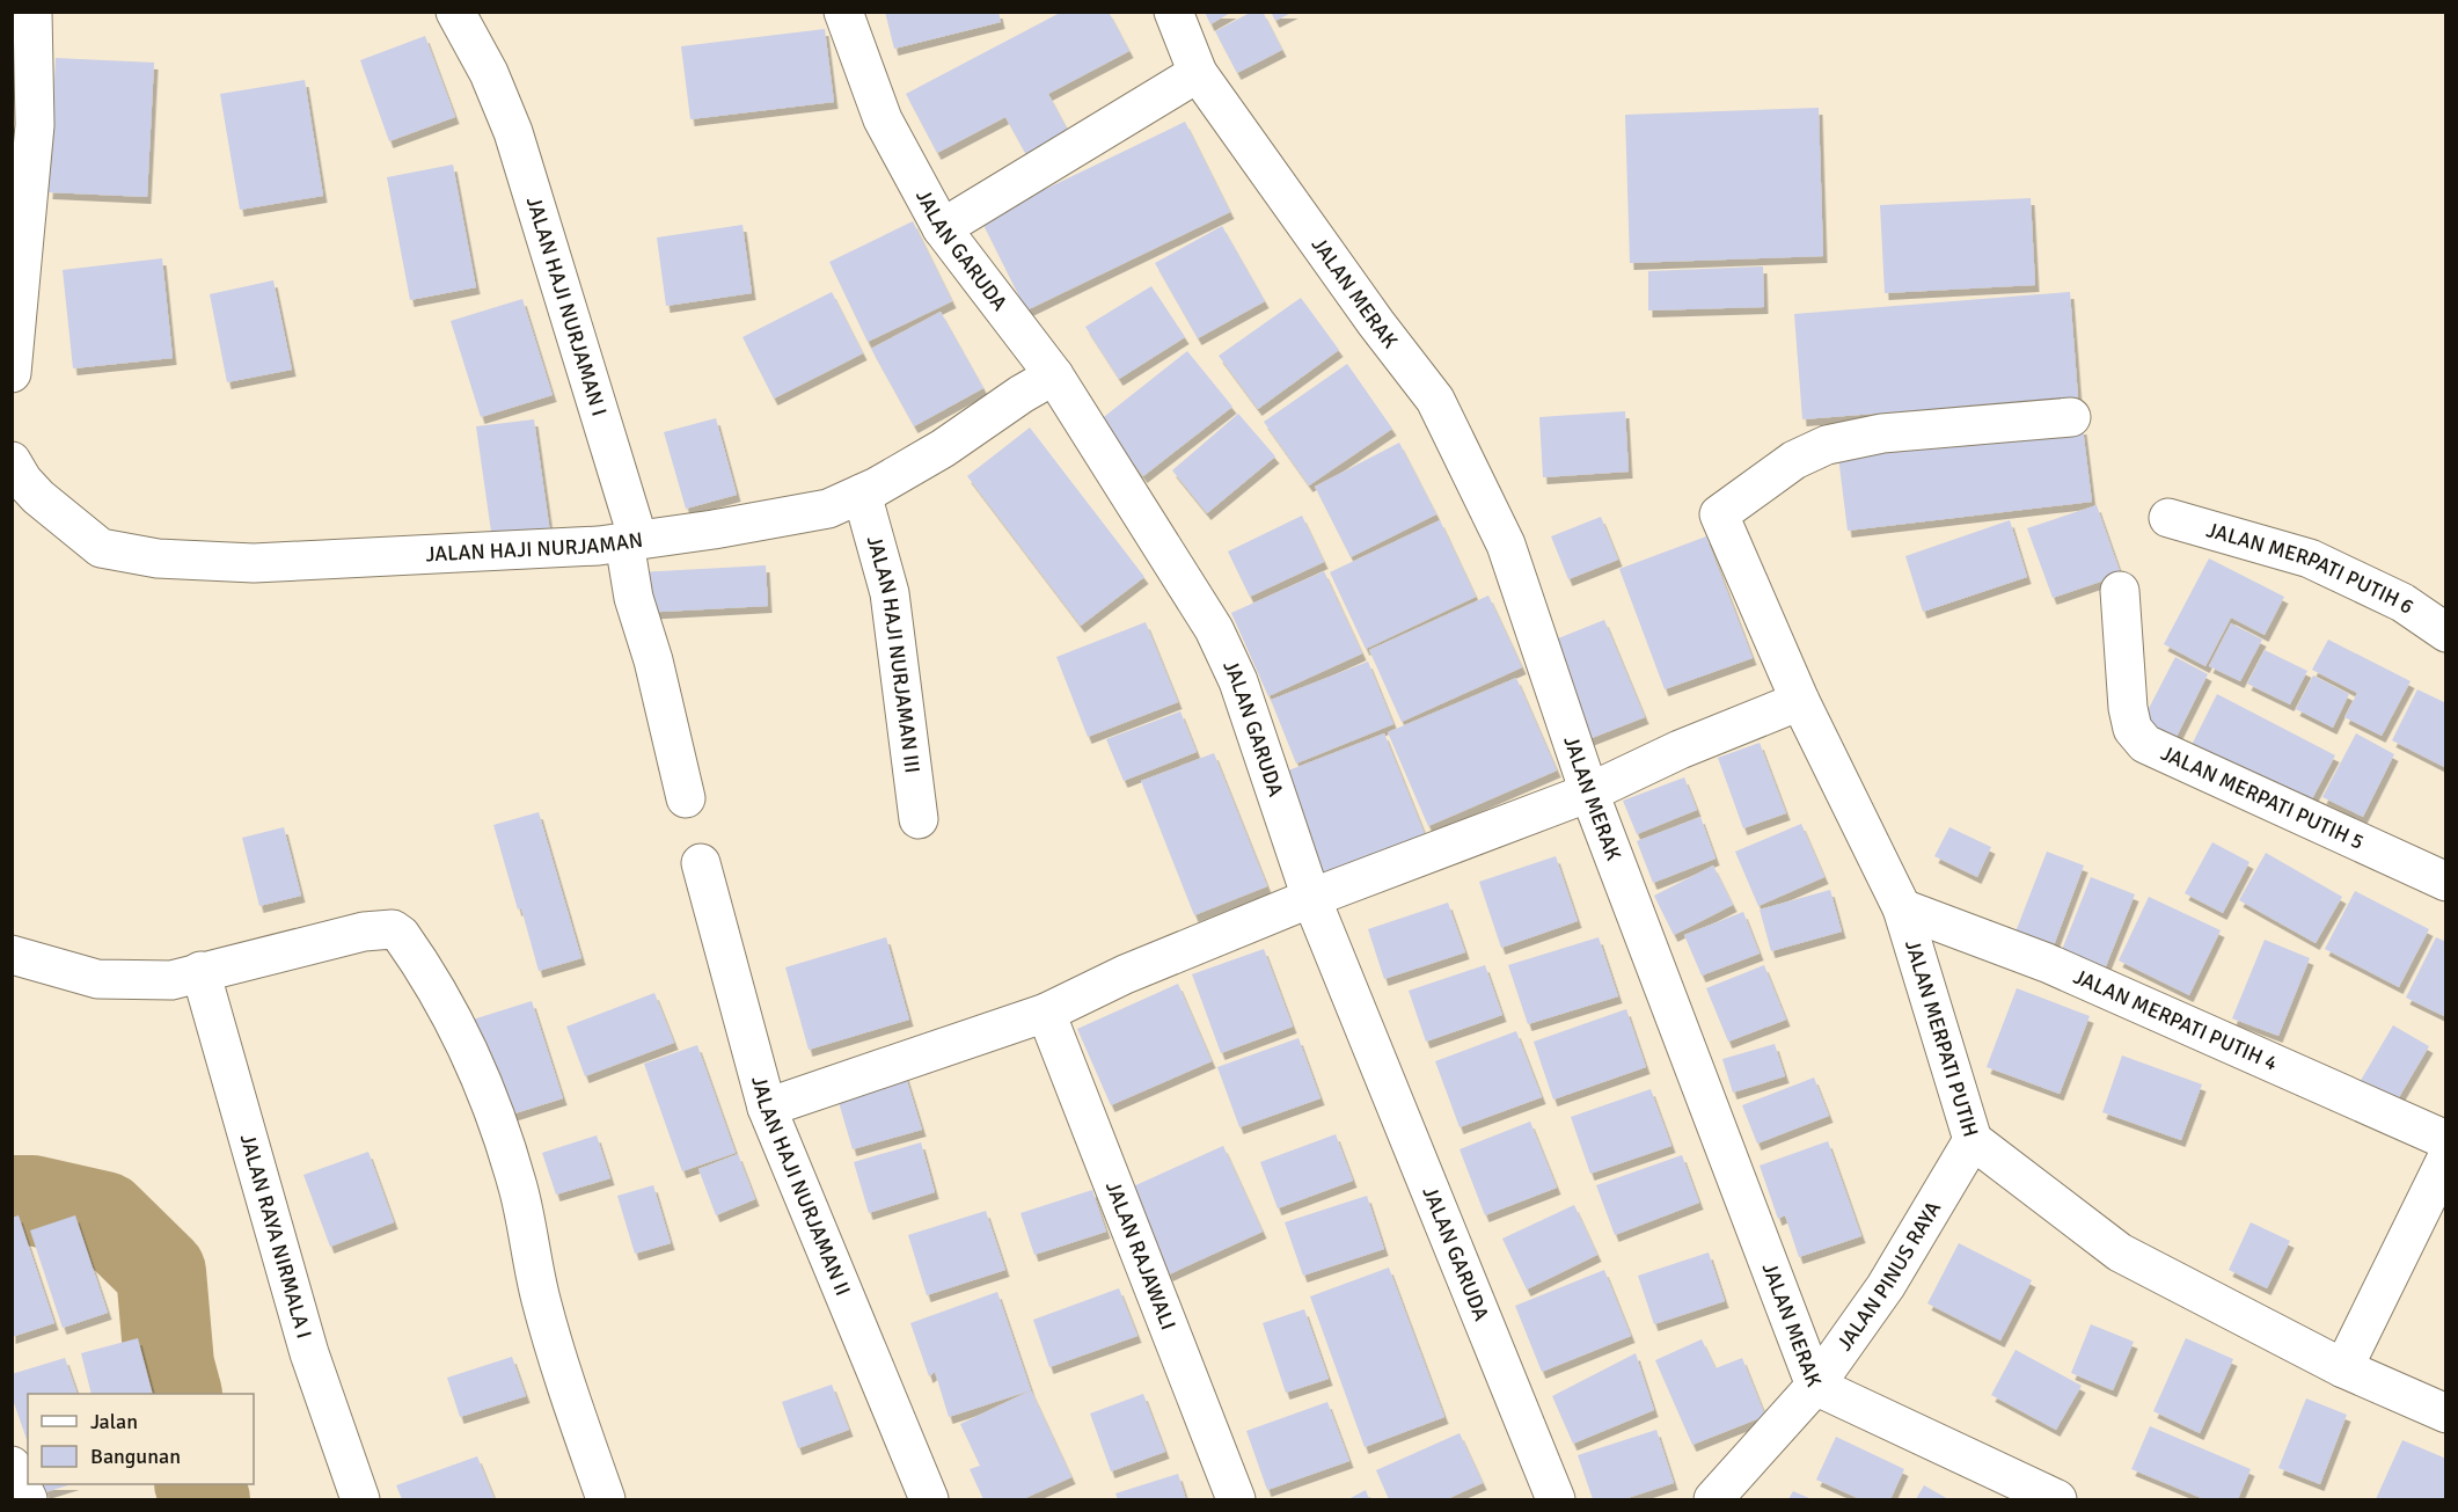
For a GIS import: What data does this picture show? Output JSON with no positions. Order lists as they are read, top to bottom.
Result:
{
  "streets": {
    "street": [
      "JALAN GARUDA",
      "JALAN MERAK",
      "JALAN HAJI NURJAMAN I",
      "JALAN HAJI NURJAMAN",
      "JALAN MERPATI PUTIH 6",
      "JALAN HAJI NURJAMAN III",
      "JALAN MERPATI PUTIH 5",
      "JALAN MERPATI PUTIH 4",
      "JALAN MERPATI PUTIH",
      "JALAN HAJI NURJAMAN II",
      "JALAN RAYA NIRMALA I",
      "JALAN RAJAWALI",
      "JALAN PINUS RAYA"
    ]
  },
  "crossings": [
    ["JALAN GARUDA", "JALAN HAJI NURJAMAN"],
    ["JALAN MERAK", "JALAN PINUS RAYA"],
    ["JALAN HAJI NURJAMAN I", "JALAN HAJI NURJAMAN"],
    ["JALAN HAJI NURJAMAN", "JALAN HAJI NURJAMAN III"],
    ["JALAN MERPATI PUTIH 4", "JALAN MERPATI PUTIH"],
    ["JALAN MERPATI PUTIH", "JALAN PINUS RAYA"]
  ],
  "legend": ["Jalan", "Bangunan"]
}
